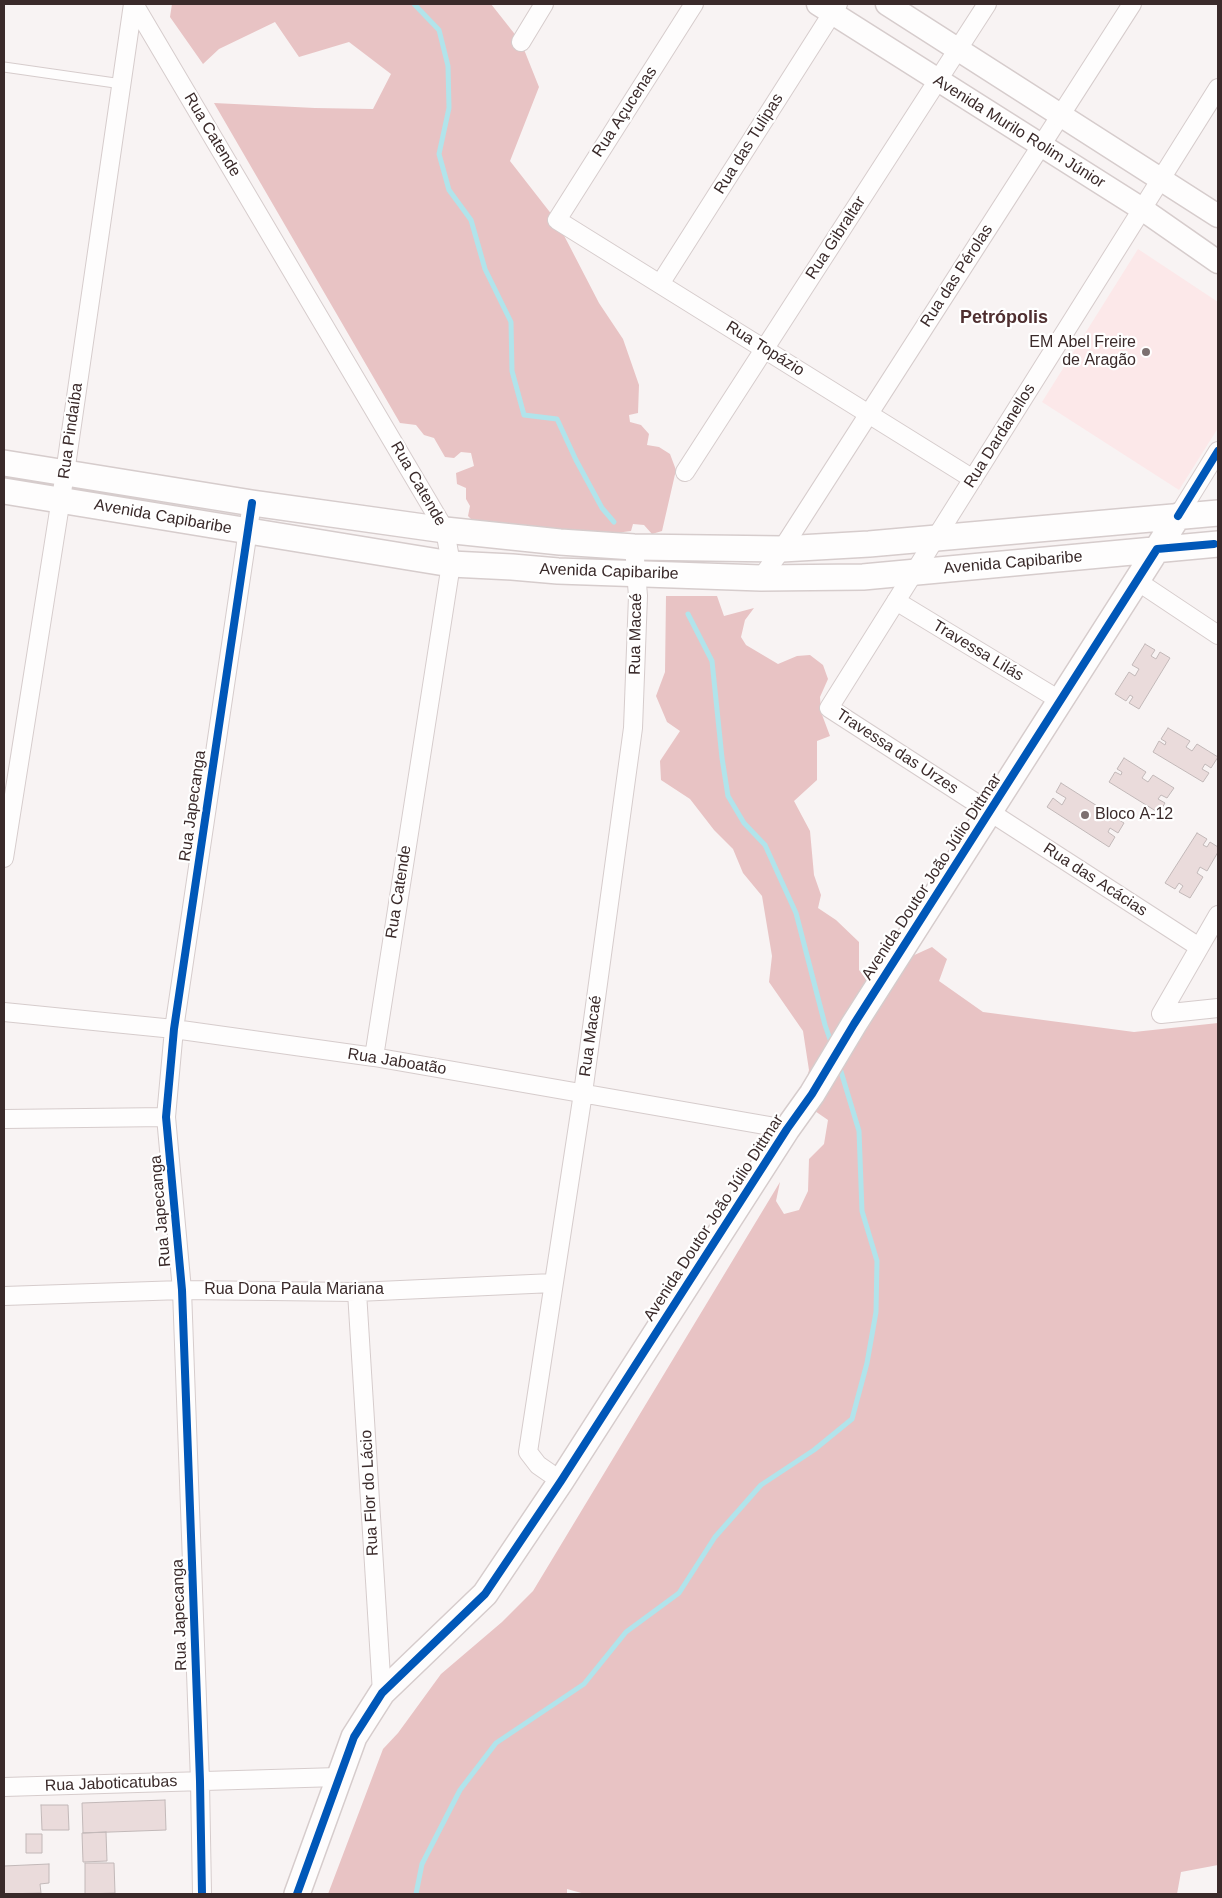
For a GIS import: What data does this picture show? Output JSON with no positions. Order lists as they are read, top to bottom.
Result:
{
  "streets": {
    "main road": ["Avenida Capibaribe", "Avenida Doutor João Júlio Dittmar"],
    "street": [
      "Rua Açucenas",
      "Avenida Murilo Rolim Júnior",
      "Rua Catende",
      "Rua das Tulipas",
      "Rua Gibraltar",
      "Rua das Pérolas",
      "Rua Topázio",
      "Rua Pindaíba",
      "Rua Dardanellos",
      "Rua Macaé",
      "Travessa Lilás",
      "Travessa das Urzes",
      "Rua Japecanga",
      "Rua das Acácias",
      "Rua Jaboatão",
      "Rua Dona Paula Mariana",
      "Rua Flor do Lácio",
      "Rua Jaboticatubas"
    ]
  },
  "crossings": [
    ["Rua Açucenas", "Rua Topázio"],
    ["Avenida Murilo Rolim Júnior", "Rua das Tulipas"],
    ["Avenida Murilo Rolim Júnior", "Rua Gibraltar"],
    ["Avenida Murilo Rolim Júnior", "Rua das Pérolas"],
    ["Avenida Murilo Rolim Júnior", "Rua Dardanellos"],
    ["Rua Catende", "Rua Pindaíba"],
    ["Rua Catende", "Avenida Capibaribe"],
    ["Rua Catende", "Rua Jaboatão"],
    ["Rua das Tulipas", "Rua Topázio"],
    ["Rua Gibraltar", "Rua Topázio"],
    ["Rua das Pérolas", "Rua Topázio"],
    ["Rua das Pérolas", "Avenida Capibaribe"],
    ["Rua Topázio", "Rua Dardanellos"],
    ["Rua Pindaíba", "Avenida Capibaribe"],
    ["Rua Dardanellos", "Avenida Capibaribe"],
    ["Rua Dardanellos", "Travessa Lilás"],
    ["Rua Dardanellos", "Travessa das Urzes"],
    ["Avenida Capibaribe", "Rua Macaé"],
    ["Avenida Capibaribe", "Rua Japecanga"],
    ["Avenida Capibaribe", "Avenida Doutor João Júlio Dittmar"],
    ["Rua Macaé", "Avenida Doutor João Júlio Dittmar"],
    ["Rua Macaé", "Rua Jaboatão"],
    ["Rua Macaé", "Rua Dona Paula Mariana"],
    ["Travessa Lilás", "Avenida Doutor João Júlio Dittmar"],
    ["Travessa das Urzes", "Avenida Doutor João Júlio Dittmar"],
    ["Travessa das Urzes", "Rua das Acácias"],
    ["Rua Japecanga", "Rua Jaboatão"],
    ["Rua Japecanga", "Rua Dona Paula Mariana"],
    ["Rua Japecanga", "Rua Jaboticatubas"],
    ["Avenida Doutor João Júlio Dittmar", "Rua das Acácias"],
    ["Avenida Doutor João Júlio Dittmar", "Rua Jaboatão"],
    ["Avenida Doutor João Júlio Dittmar", "Rua Flor do Lácio"],
    ["Avenida Doutor João Júlio Dittmar", "Rua Jaboticatubas"],
    ["Rua Dona Paula Mariana", "Rua Flor do Lácio"]
  ],
  "districts": ["Petrópolis"],
  "places": ["EM Abel Freire de Aragão", "Bloco A-12"]
}
